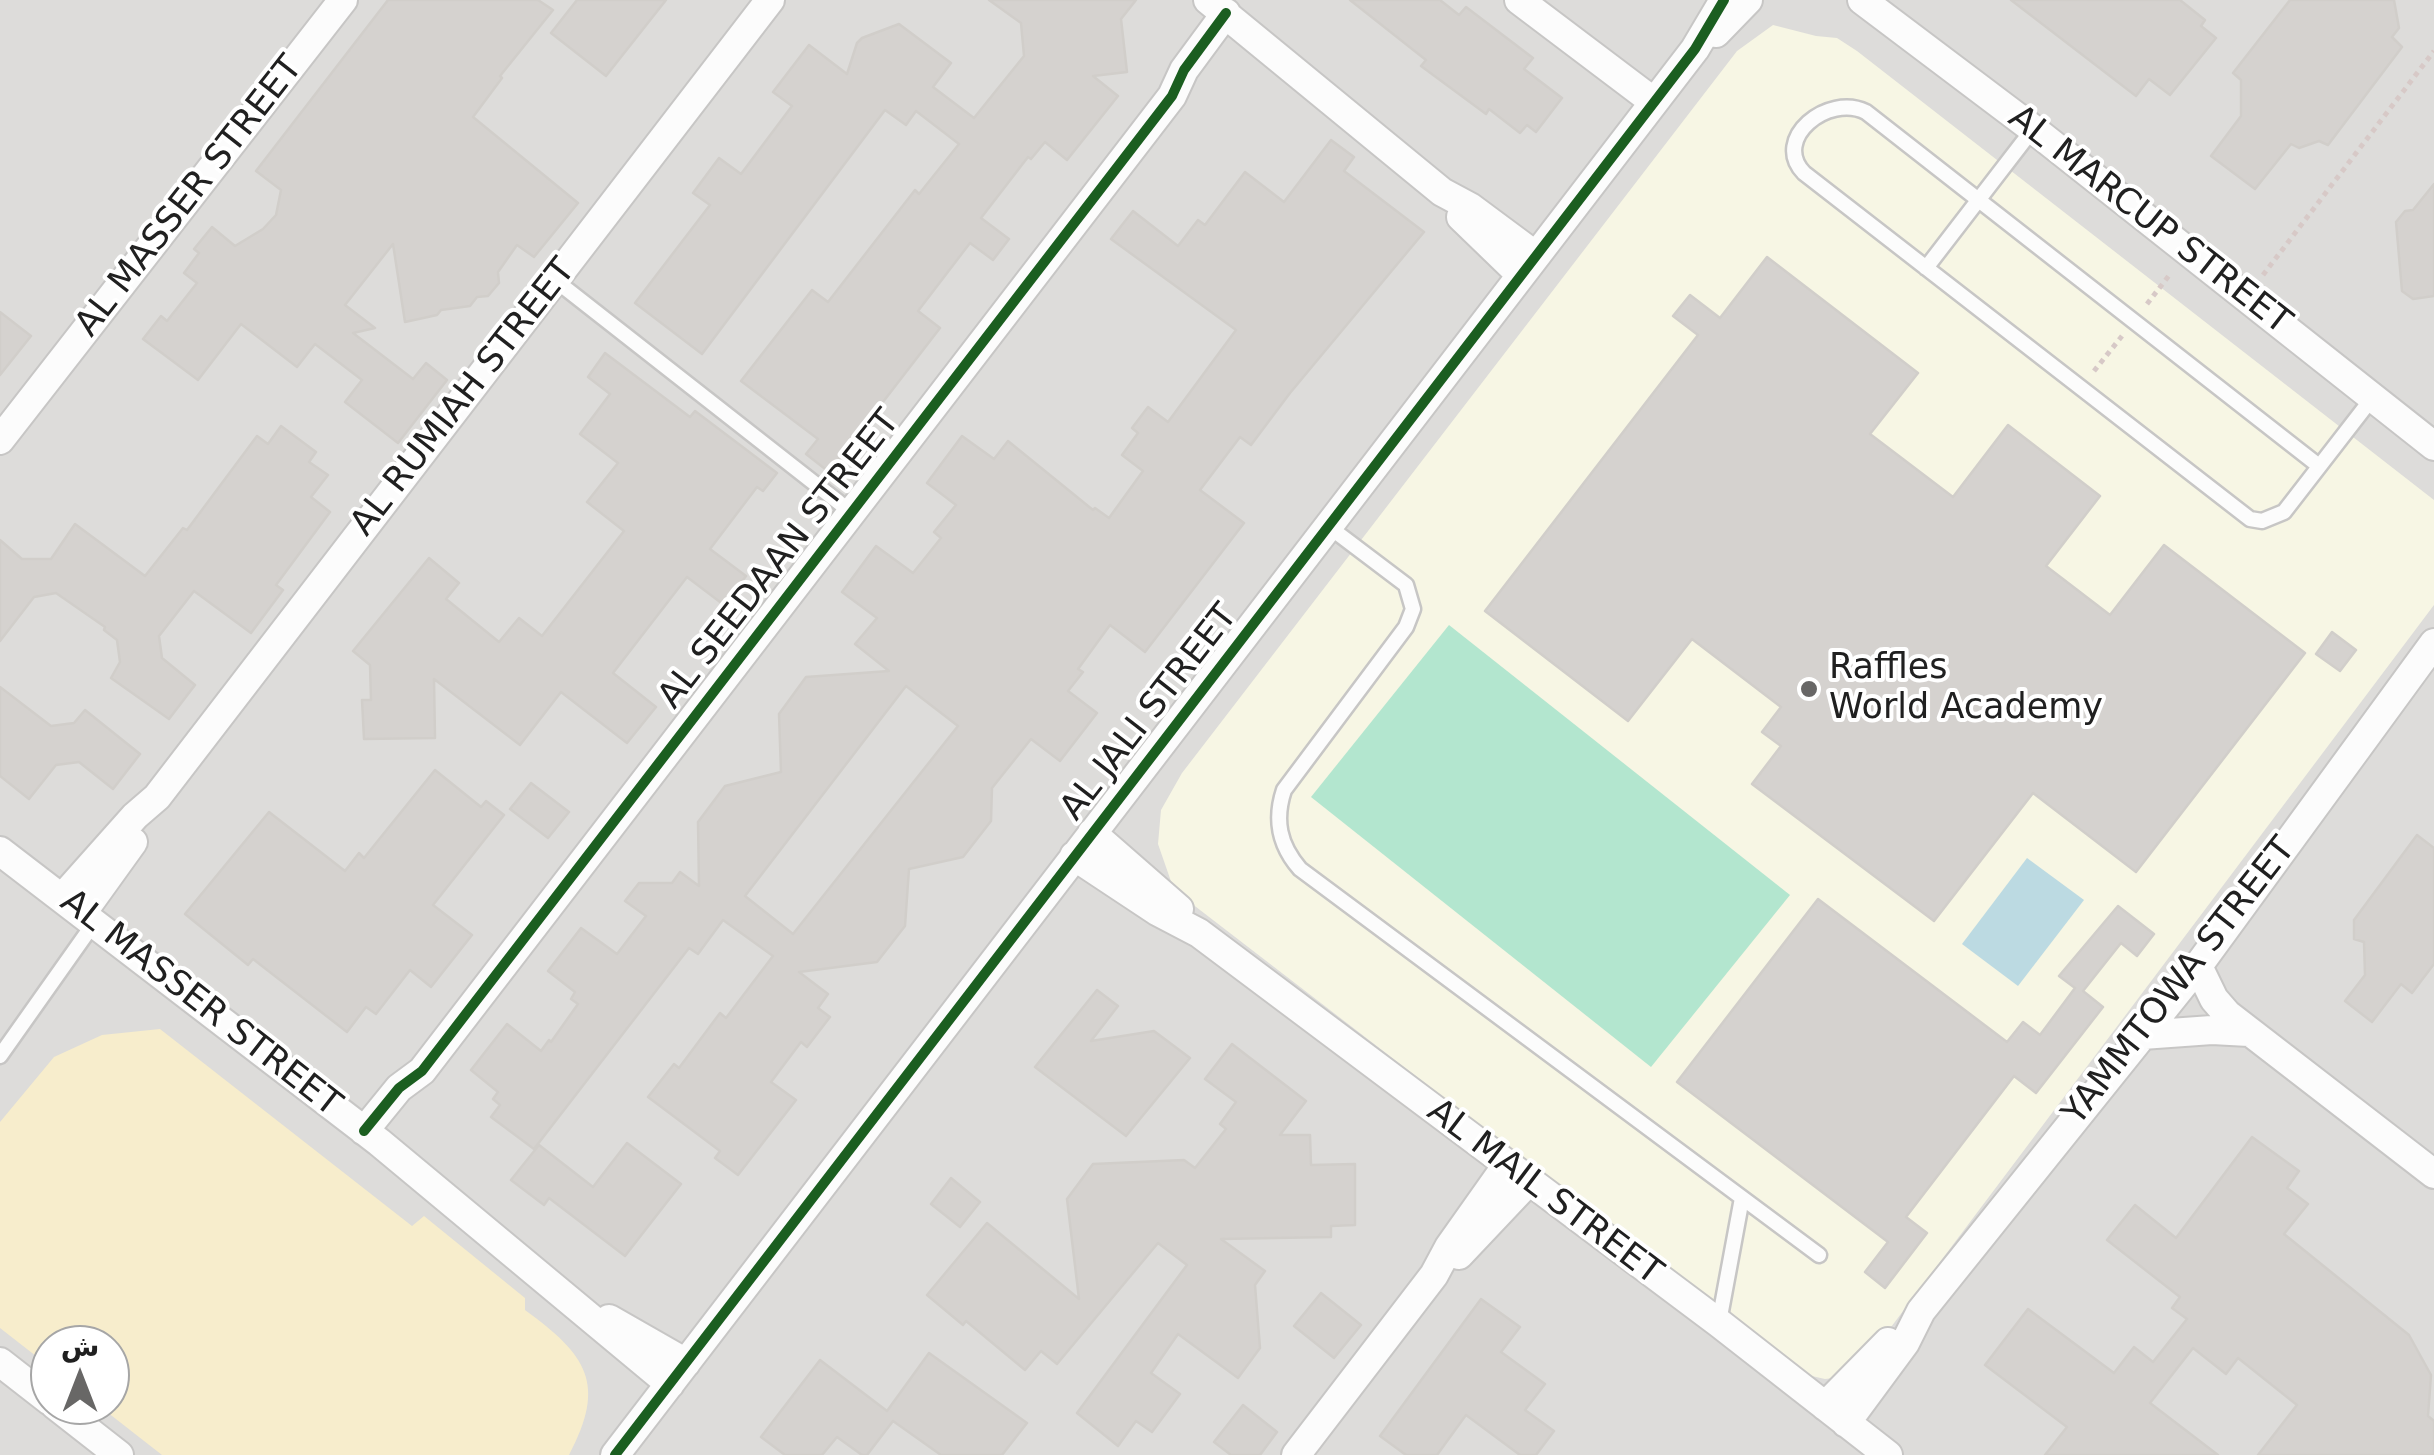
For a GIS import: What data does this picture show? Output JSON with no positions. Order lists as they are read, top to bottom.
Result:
{
  "streets": {
    "street": [
      "AL MASSER STREET",
      "AL MARCUP STREET",
      "AL RUMIAH STREET",
      "AL SEEDAAN STREET",
      "AL JALI STREET",
      "YAMMTOWA STREET",
      "AL MAIL STREET"
    ]
  },
  "crossings": [
    ["AL MASSER STREET", "AL RUMIAH STREET"],
    ["AL MASSER STREET", "AL SEEDAAN STREET"],
    ["AL MASSER STREET", "AL JALI STREET"],
    ["AL JALI STREET", "AL MAIL STREET"],
    ["YAMMTOWA STREET", "AL MAIL STREET"]
  ],
  "places": ["Raffles World Academy"],
  "north": "top"
}
